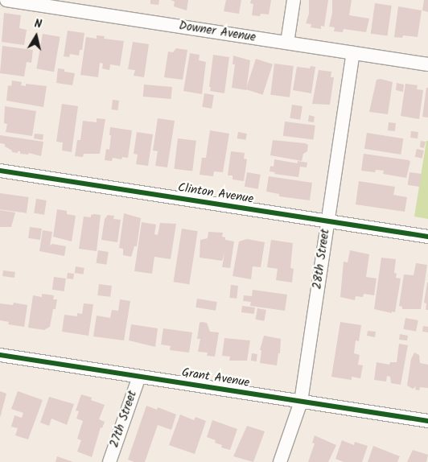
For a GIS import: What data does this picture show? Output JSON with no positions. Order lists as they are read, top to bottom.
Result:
{
  "streets": {
    "street": [
      "Downer Avenue",
      "Clinton Avenue",
      "28th Street",
      "Grant Avenue",
      "27th Street"
    ]
  },
  "crossings": [
    ["Downer Avenue", "28th Street"],
    ["Clinton Avenue", "28th Street"],
    ["28th Street", "Grant Avenue"],
    ["Grant Avenue", "27th Street"]
  ],
  "north": "top"
}
